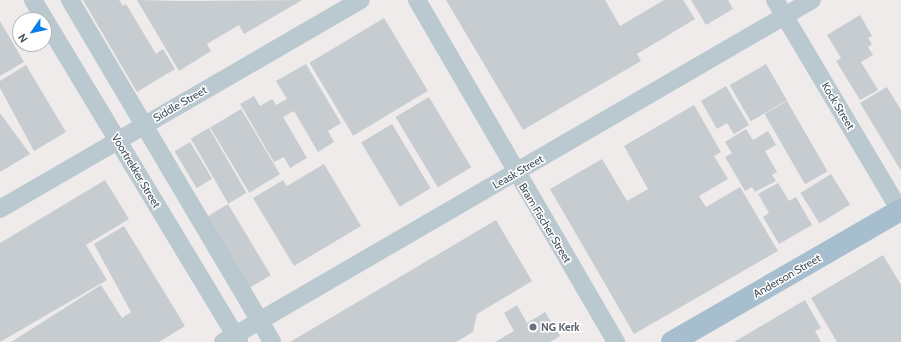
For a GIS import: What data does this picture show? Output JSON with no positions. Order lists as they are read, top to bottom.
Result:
{
  "streets": {
    "main road": ["Anderson Street"],
    "street": [
      "Siddle Street",
      "Kock Street",
      "Voortrekker Street",
      "Leask Street",
      "Bram Fischer Street"
    ]
  },
  "crossings": [
    ["Siddle Street", "Voortrekker Street"],
    ["Kock Street", "Leask Street"],
    ["Kock Street", "Anderson Street"],
    ["Voortrekker Street", "Leask Street"],
    ["Leask Street", "Bram Fischer Street"]
  ],
  "places": ["NG Kerk"],
  "north": "bottom left"
}
